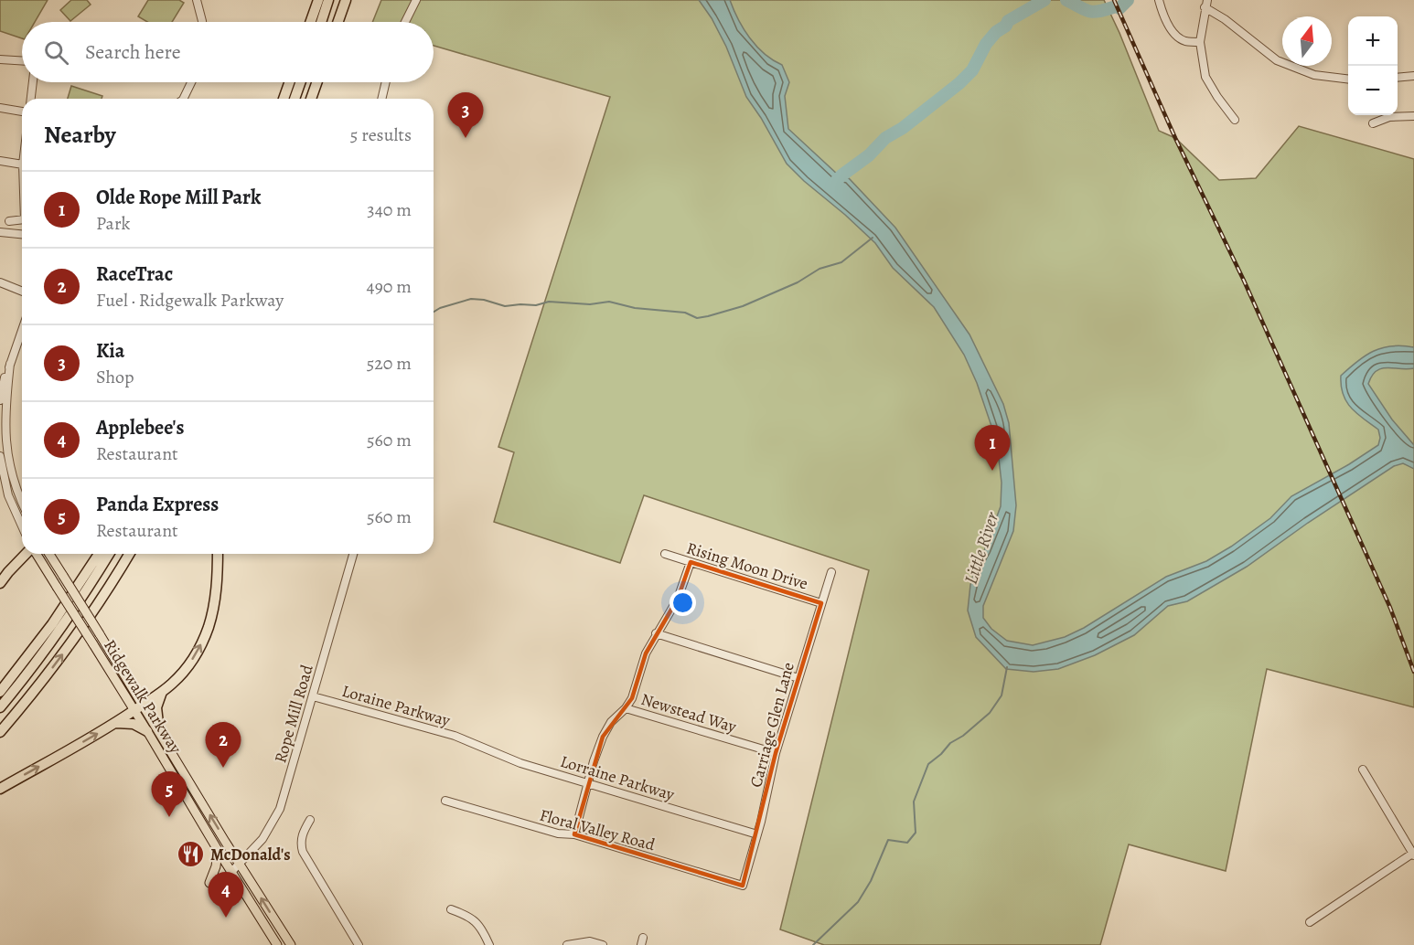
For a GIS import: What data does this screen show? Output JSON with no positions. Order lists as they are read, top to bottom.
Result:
{
  "streets": {
    "main road": ["Ridgewalk Parkway"],
    "street": [
      "Rising Moon Drive",
      "Loraine Parkway",
      "Newstead Way",
      "Rope Mill Road",
      "Carriage Glen Lane",
      "Lorraine Parkway",
      "Floral Valley Road"
    ]
  },
  "crossings": [
    ["Rising Moon Drive", "Carriage Glen Lane"],
    ["Ridgewalk Parkway", "Rope Mill Road"],
    ["Loraine Parkway", "Rope Mill Road"],
    ["Loraine Parkway", "Lorraine Parkway"],
    ["Newstead Way", "Carriage Glen Lane"],
    ["Carriage Glen Lane", "Lorraine Parkway"],
    ["Carriage Glen Lane", "Floral Valley Road"]
  ],
  "water": ["Little River"],
  "places": {
    "restaurant": ["McDonald's"]
  },
  "north": "top",
  "page": {
    "map_buttons": ["+", "−"],
    "search": "Search here",
    "pins": [
      "3",
      "1",
      "2",
      "5",
      "4"
    ],
    "heading": ["Nearby", "5 results"],
    "list": [
      {
        "mark": "1",
        "name": "Olde Rope Mill Park",
        "note": "Park",
        "value": "340 m"
      },
      {
        "mark": "2",
        "name": "RaceTrac",
        "note": "Fuel · Ridgewalk Parkway",
        "value": "490 m"
      },
      {
        "mark": "3",
        "name": "Kia",
        "note": "Shop",
        "value": "520 m"
      },
      {
        "mark": "4",
        "name": "Applebee's",
        "note": "Restaurant",
        "value": "560 m"
      },
      {
        "mark": "5",
        "name": "Panda Express",
        "note": "Restaurant",
        "value": "560 m"
      }
    ]
  }
}
